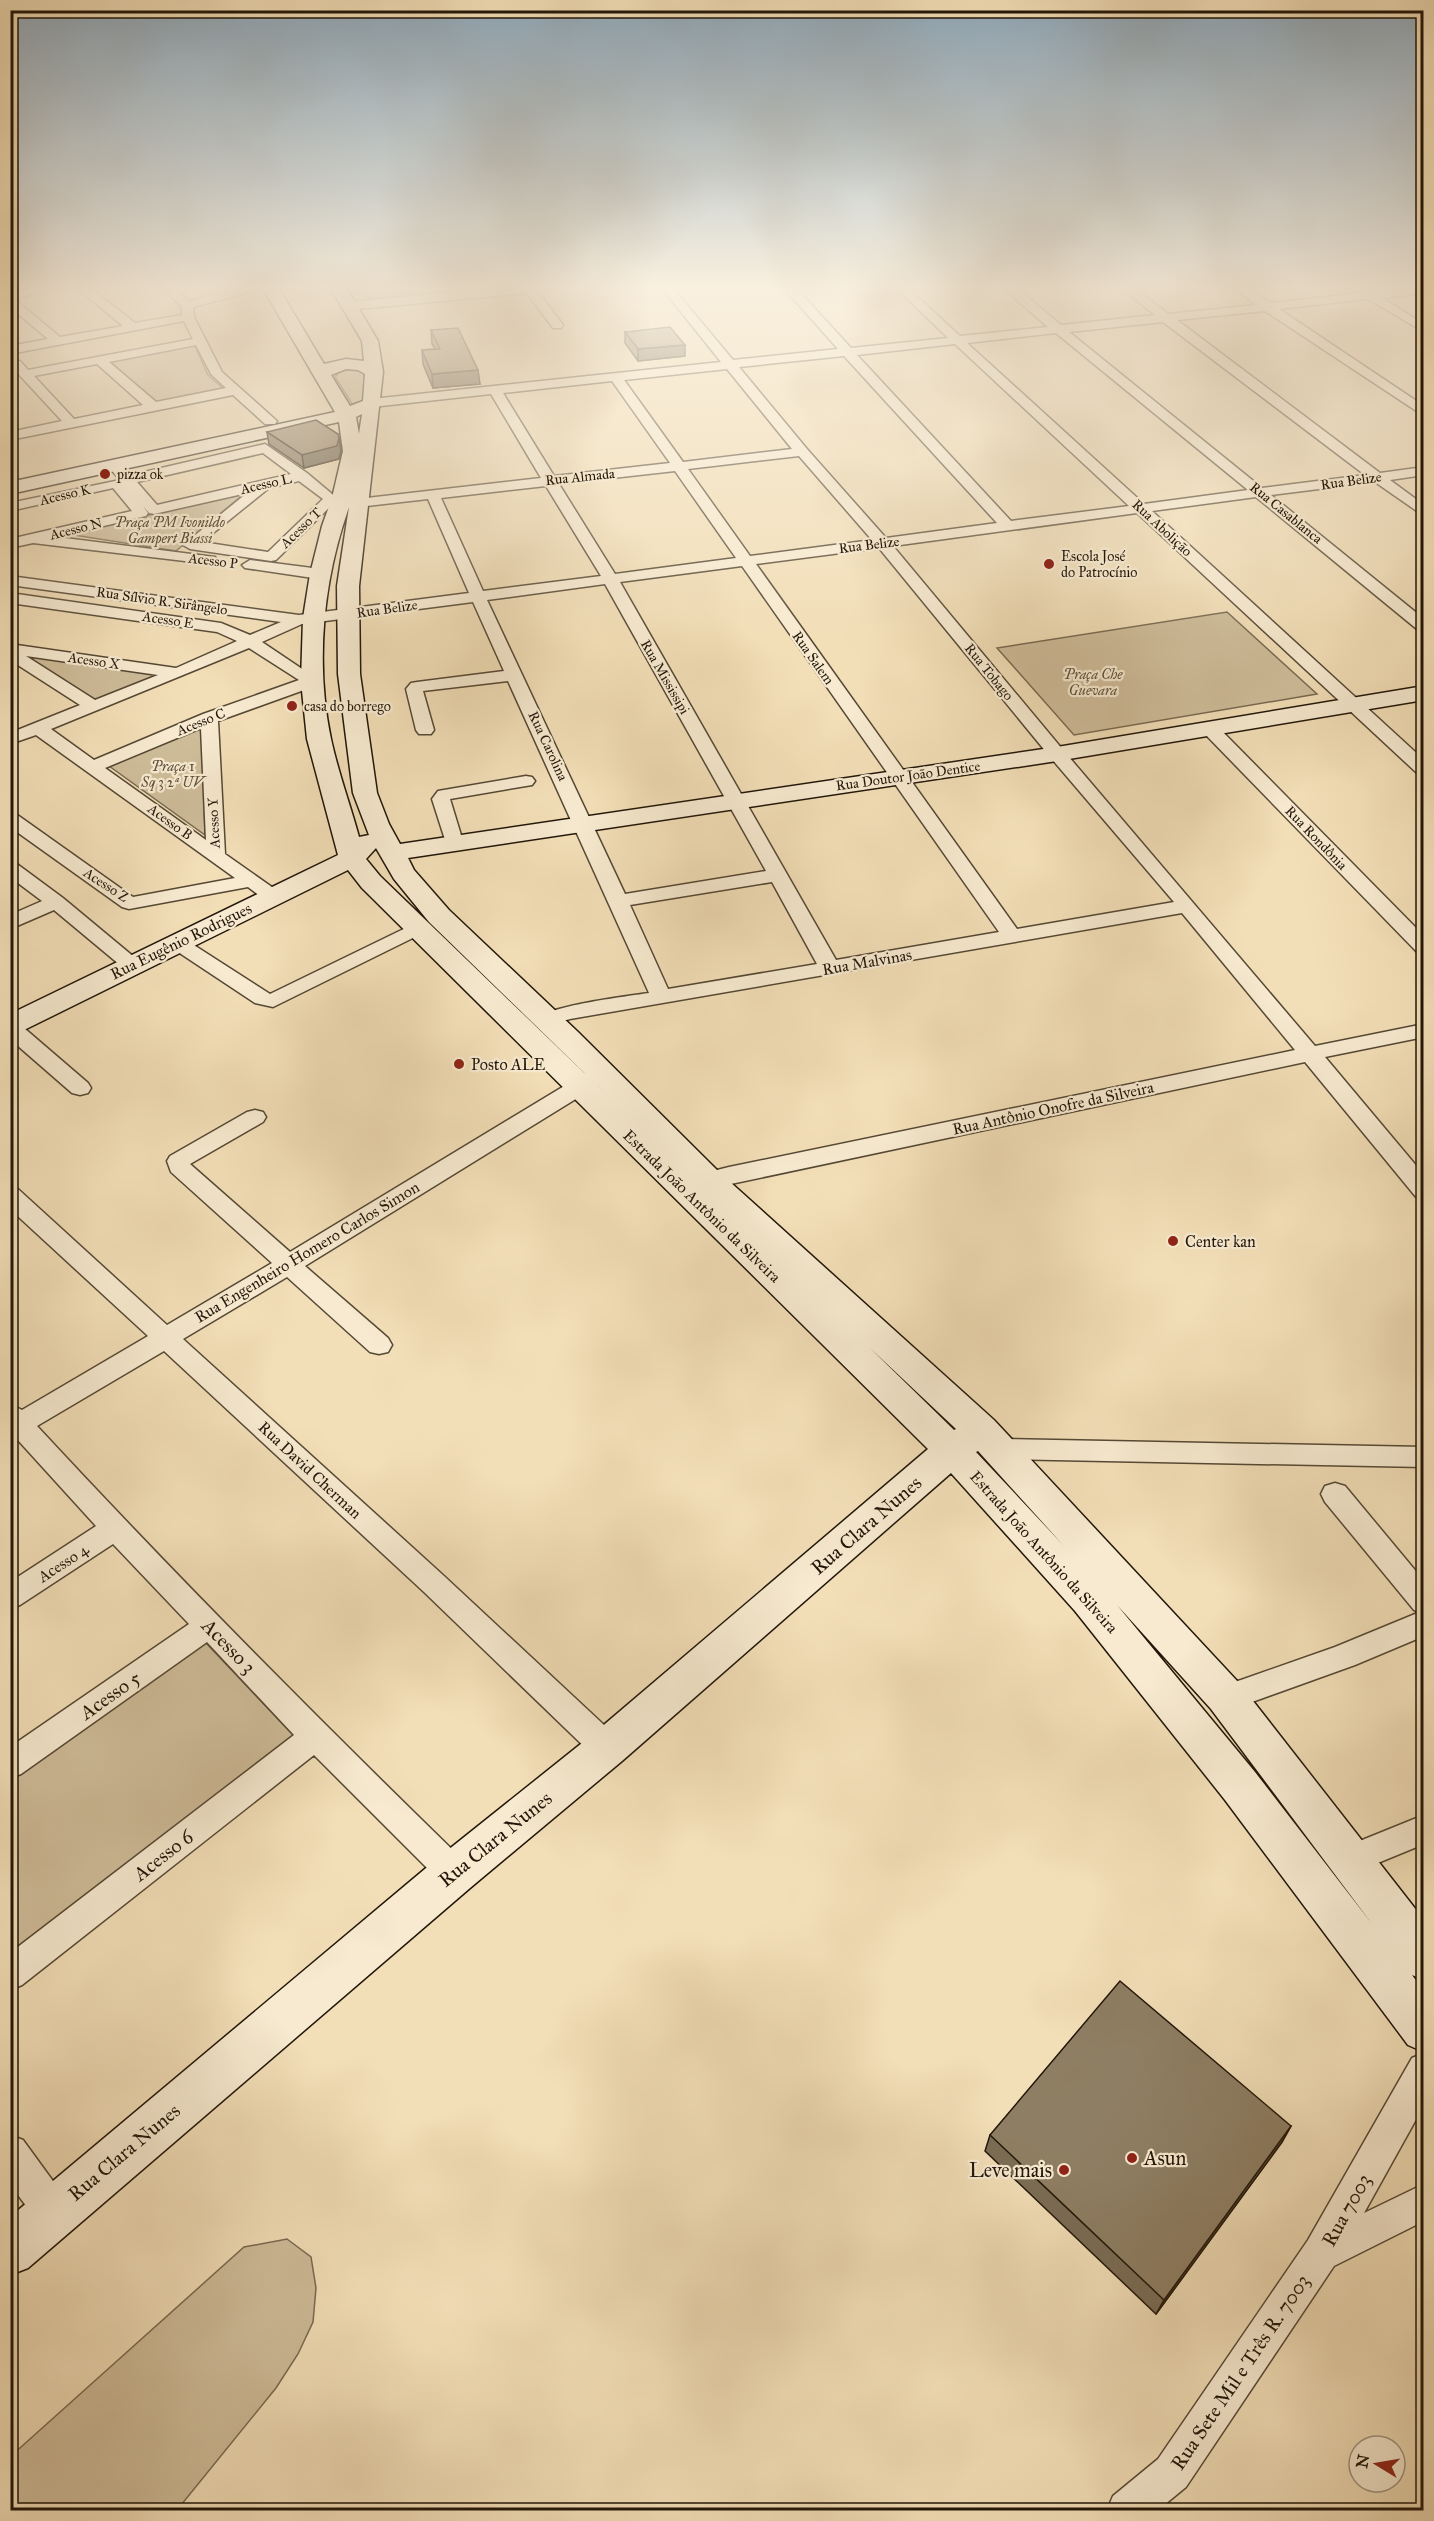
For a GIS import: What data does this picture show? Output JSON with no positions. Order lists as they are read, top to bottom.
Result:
{
  "streets": {
    "main road": [
      "Rua Doutor João Dentice",
      "Rua Eugênio Rodrigues",
      "Estrada João Antônio da Silveira",
      "Rua Clara Nunes"
    ],
    "street": [
      "Rua Almada",
      "Rua Belize",
      "Acesso L",
      "Acesso K",
      "Rua Casablanca",
      "Acesso T",
      "Rua Abolição",
      "Acesso N",
      "Acesso P",
      "Rua Sílvio R. Sirângelo",
      "Acesso E",
      "Rua Salem",
      "Acesso X",
      "Rua Tobago",
      "Rua Mississipi",
      "Acesso C",
      "Rua Carolina",
      "Acesso B",
      "Acesso Y",
      "Rua Rondônia",
      "Acesso Z",
      "Rua Malvinas",
      "Rua Antônio Onofre da Silveira",
      "Rua Engenheiro Homero Carlos Simon",
      "Rua David Cherman",
      "Acesso 4",
      "Acesso 3",
      "Acesso 5",
      "Acesso 6",
      "Rua 7003",
      "Rua Sete Mil e Três R. 7003"
    ]
  },
  "crossings": [
    ["Rua Almada", "Acesso T"],
    ["Rua Almada", "Rua Salem"],
    ["Rua Almada", "Rua Tobago"],
    ["Rua Almada", "Rua Mississipi"],
    ["Rua Almada", "Rua Carolina"],
    ["Rua Almada", "Estrada João Antônio da Silveira"],
    ["Rua Belize", "Rua Casablanca"],
    ["Rua Belize", "Rua Abolição"],
    ["Rua Belize", "Rua Sílvio R. Sirângelo"],
    ["Rua Belize", "Acesso E"],
    ["Rua Belize", "Rua Salem"],
    ["Rua Belize", "Acesso X"],
    ["Rua Belize", "Rua Tobago"],
    ["Rua Belize", "Rua Mississipi"],
    ["Rua Belize", "Rua Carolina"],
    ["Rua Belize", "Acesso B"],
    ["Rua Belize", "Estrada João Antônio da Silveira"],
    ["Acesso L", "Acesso K"],
    ["Acesso L", "Acesso T"],
    ["Acesso L", "Acesso N"],
    ["Acesso K", "Acesso N"],
    ["Acesso T", "Estrada João Antônio da Silveira"],
    ["Rua Abolição", "Rua Doutor João Dentice"],
    ["Acesso N", "Acesso P"],
    ["Acesso P", "Estrada João Antônio da Silveira"],
    ["Rua Sílvio R. Sirângelo", "Estrada João Antônio da Silveira"],
    ["Acesso E", "Acesso C"],
    ["Acesso E", "Estrada João Antônio da Silveira"],
    ["Rua Salem", "Rua Doutor João Dentice"],
    ["Rua Salem", "Rua Malvinas"],
    ["Rua Tobago", "Rua Doutor João Dentice"],
    ["Rua Tobago", "Rua Malvinas"],
    ["Rua Tobago", "Rua Antônio Onofre da Silveira"],
    ["Rua Mississipi", "Rua Doutor João Dentice"],
    ["Rua Mississipi", "Rua Malvinas"],
    ["Acesso C", "Acesso B"],
    ["Acesso C", "Acesso Y"],
    ["Acesso C", "Estrada João Antônio da Silveira"],
    ["Rua Carolina", "Rua Doutor João Dentice"],
    ["Rua Carolina", "Rua Malvinas"],
    ["Rua Doutor João Dentice", "Rua Rondônia"],
    ["Rua Doutor João Dentice", "Estrada João Antônio da Silveira"],
    ["Acesso B", "Acesso Y"],
    ["Acesso B", "Acesso Z"],
    ["Acesso B", "Rua Eugênio Rodrigues"],
    ["Acesso Z", "Rua Eugênio Rodrigues"],
    ["Rua Eugênio Rodrigues", "Estrada João Antônio da Silveira"],
    ["Rua Malvinas", "Estrada João Antônio da Silveira"],
    ["Rua Antônio Onofre da Silveira", "Estrada João Antônio da Silveira"],
    ["Estrada João Antônio da Silveira", "Rua Engenheiro Homero Carlos Simon"],
    ["Estrada João Antônio da Silveira", "Rua Clara Nunes"],
    ["Rua Engenheiro Homero Carlos Simon", "Rua David Cherman"],
    ["Rua Engenheiro Homero Carlos Simon", "Acesso 3"],
    ["Rua David Cherman", "Rua Clara Nunes"],
    ["Rua Clara Nunes", "Acesso 3"],
    ["Acesso 4", "Acesso 3"],
    ["Acesso 3", "Acesso 5"],
    ["Acesso 3", "Acesso 6"],
    ["Rua 7003", "Rua Sete Mil e Três R. 7003"]
  ],
  "parks": ["Praça PM Ivonildo Gampert Biassi", "Praça Che Guevara", "Praça 1 Sq 3 2ª UV"],
  "places": [
    "pizza ok",
    "Escola José do Patrocínio",
    "casa do borrego",
    "Posto ALE",
    "Center kan",
    "Asun",
    "Leve mais"
  ],
  "north": "left"
}
